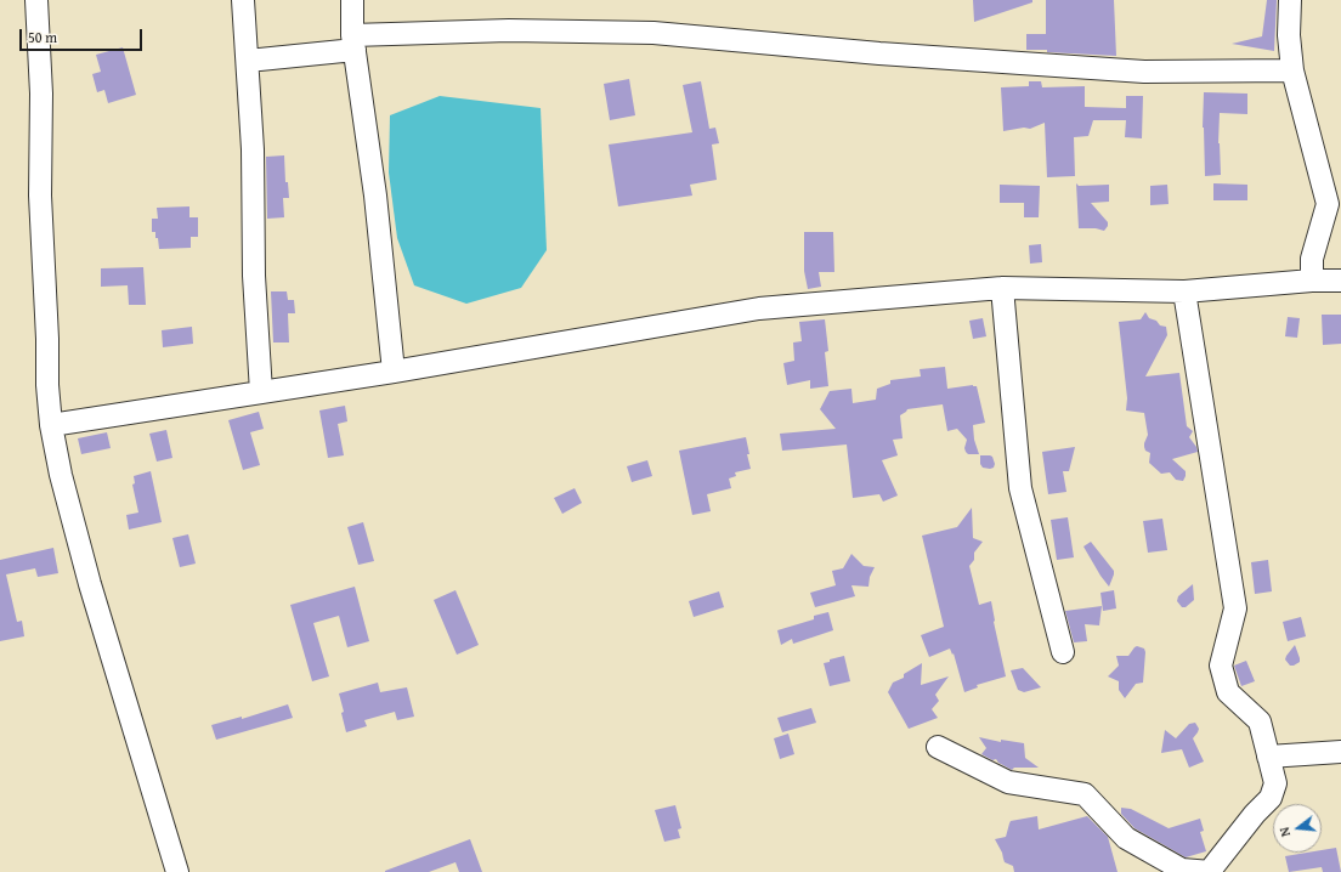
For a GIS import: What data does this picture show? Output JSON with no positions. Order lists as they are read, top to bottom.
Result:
{
  "scale_bar": "50 m",
  "north": "left"
}
